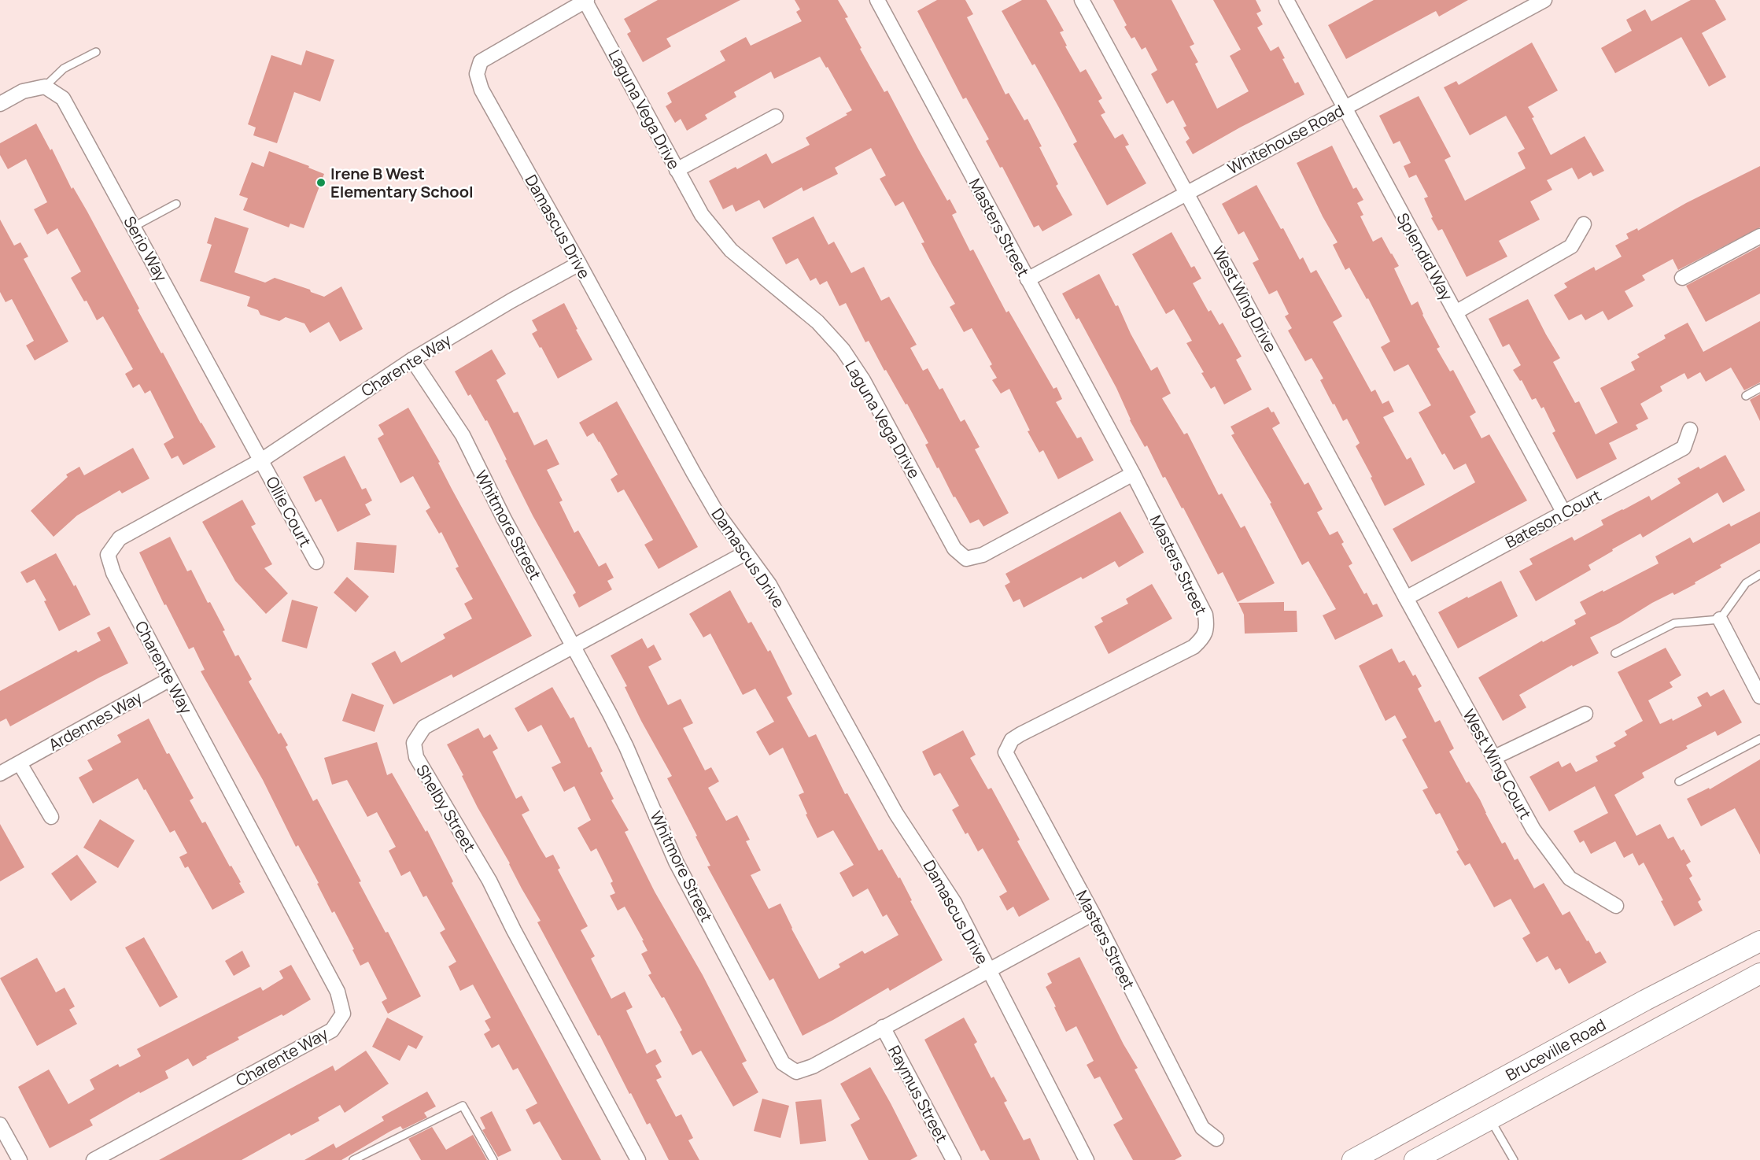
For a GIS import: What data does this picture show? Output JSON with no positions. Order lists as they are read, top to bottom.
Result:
{
  "streets": {
    "main road": ["Bruceville Road"],
    "street": [
      "Laguna Vega Drive",
      "Whitehouse Road",
      "Damascus Drive",
      "Masters Street",
      "Serio Way",
      "Splendid Way",
      "West Wing Drive",
      "Charente Way",
      "Ollie Court",
      "Bateson Court",
      "Whitmore Street",
      "Ardennes Way",
      "West Wing Court",
      "Shelby Street",
      "Raymus Street"
    ]
  },
  "crossings": [
    ["Laguna Vega Drive", "Damascus Drive"],
    ["Laguna Vega Drive", "Masters Street"],
    ["Whitehouse Road", "Masters Street"],
    ["Whitehouse Road", "Splendid Way"],
    ["Whitehouse Road", "West Wing Drive"],
    ["Damascus Drive", "Charente Way"],
    ["Damascus Drive", "Whitmore Street"],
    ["Damascus Drive", "Shelby Street"],
    ["Masters Street", "Whitmore Street"],
    ["Serio Way", "Charente Way"],
    ["Serio Way", "Ollie Court"],
    ["Splendid Way", "Bateson Court"],
    ["West Wing Drive", "Bateson Court"],
    ["West Wing Drive", "West Wing Court"],
    ["Charente Way", "Ollie Court"],
    ["Charente Way", "Whitmore Street"],
    ["Charente Way", "Ardennes Way"],
    ["Bateson Court", "West Wing Court"],
    ["Whitmore Street", "Shelby Street"],
    ["Whitmore Street", "Raymus Street"]
  ],
  "places": ["Irene B West Elementary School"]
}
